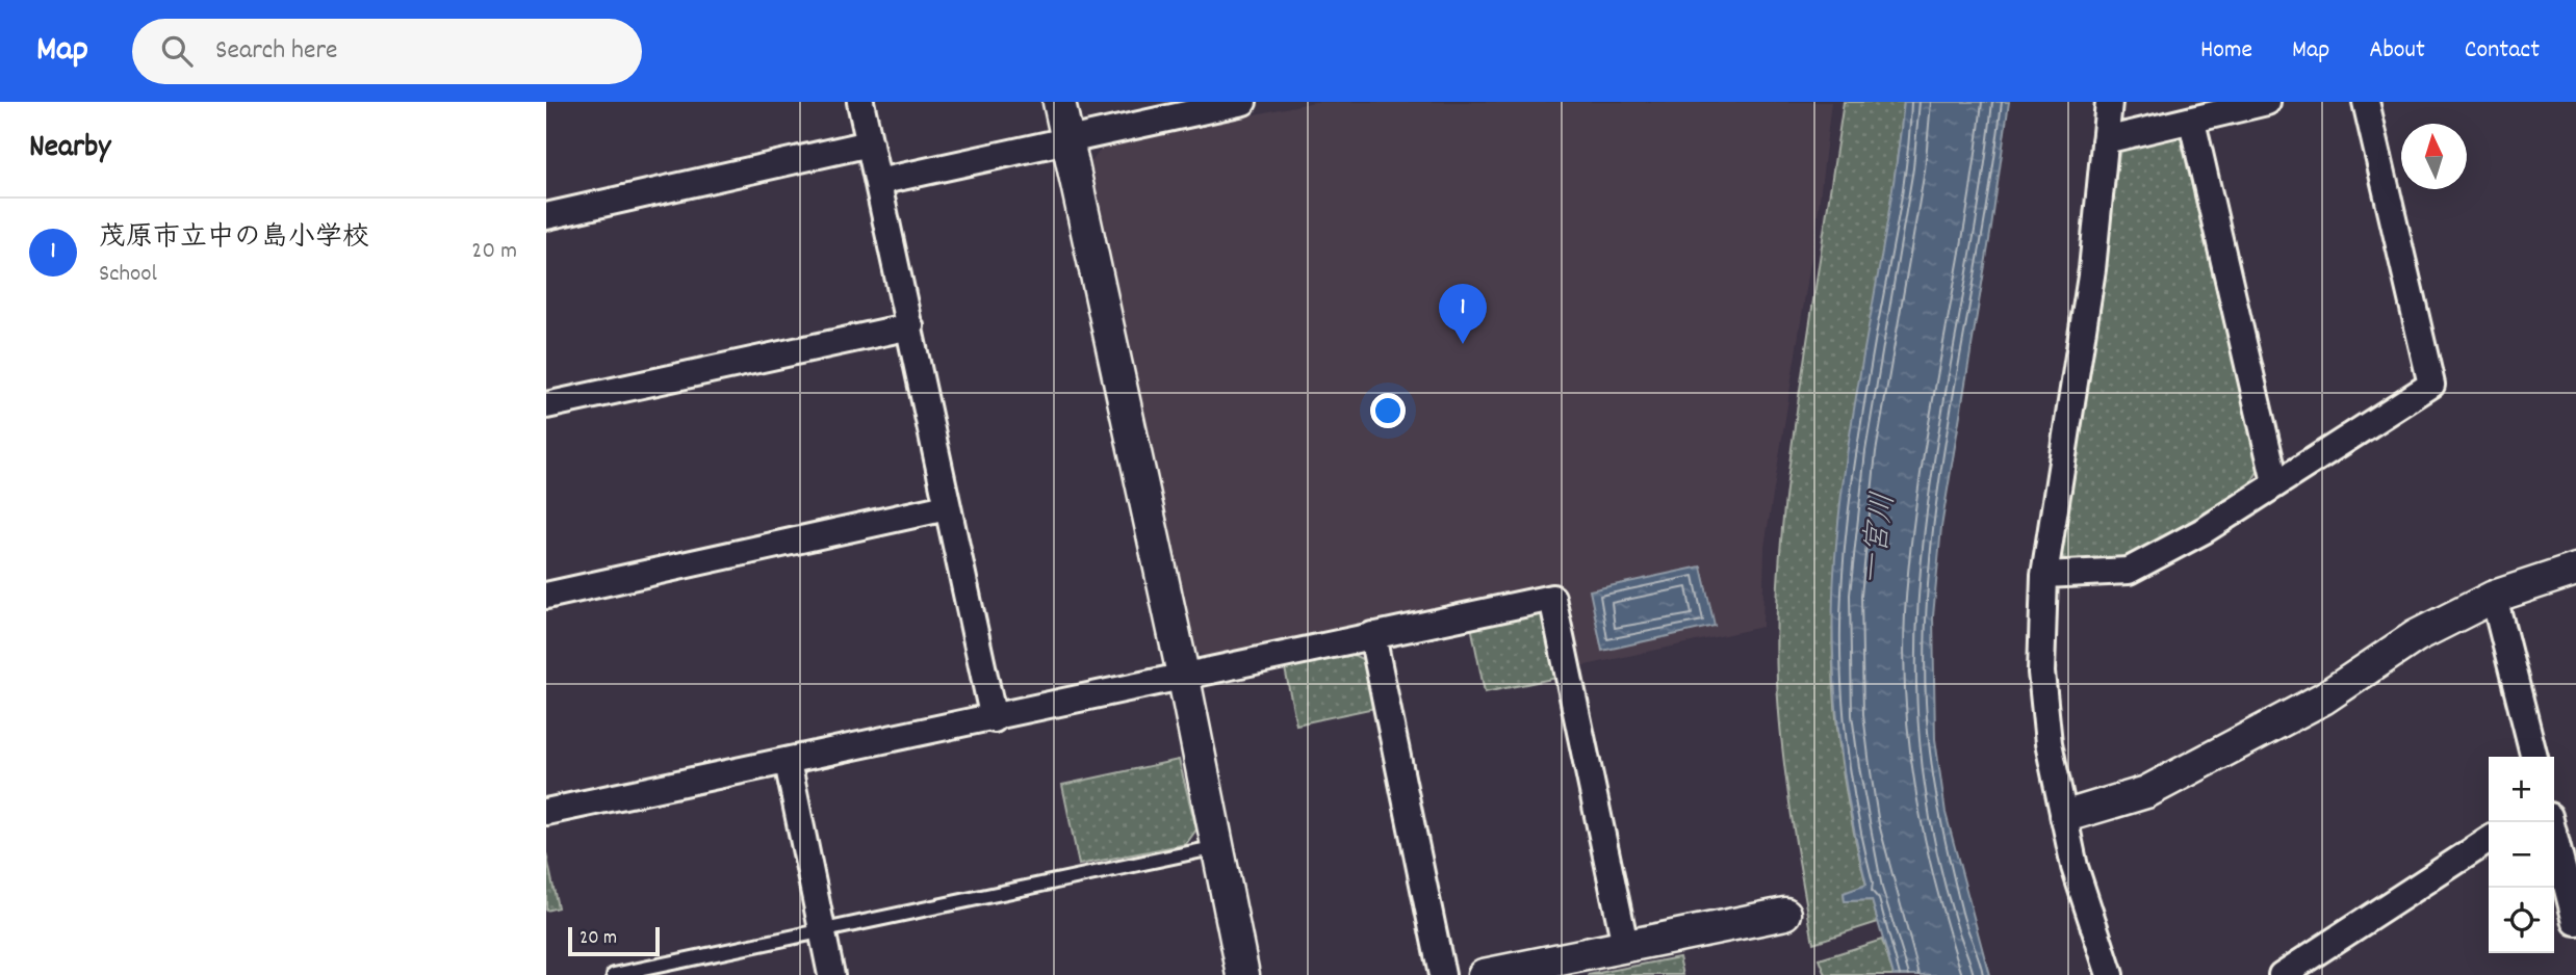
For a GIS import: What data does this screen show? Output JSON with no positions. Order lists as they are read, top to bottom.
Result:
{
  "water": ["一宮川"],
  "scale_bar": "20 m",
  "north": "top",
  "page": {
    "header": "Map",
    "search": "Search here",
    "nav": [
      "Home",
      "Map",
      "About",
      "Contact"
    ],
    "heading": "Nearby",
    "list": [
      {
        "mark": "1",
        "name": "茂原市立中の島小学校",
        "note": "School",
        "value": "20 m"
      }
    ],
    "pins": "1",
    "map_buttons": ["+", "−"],
    "scale": "20 m"
  }
}
